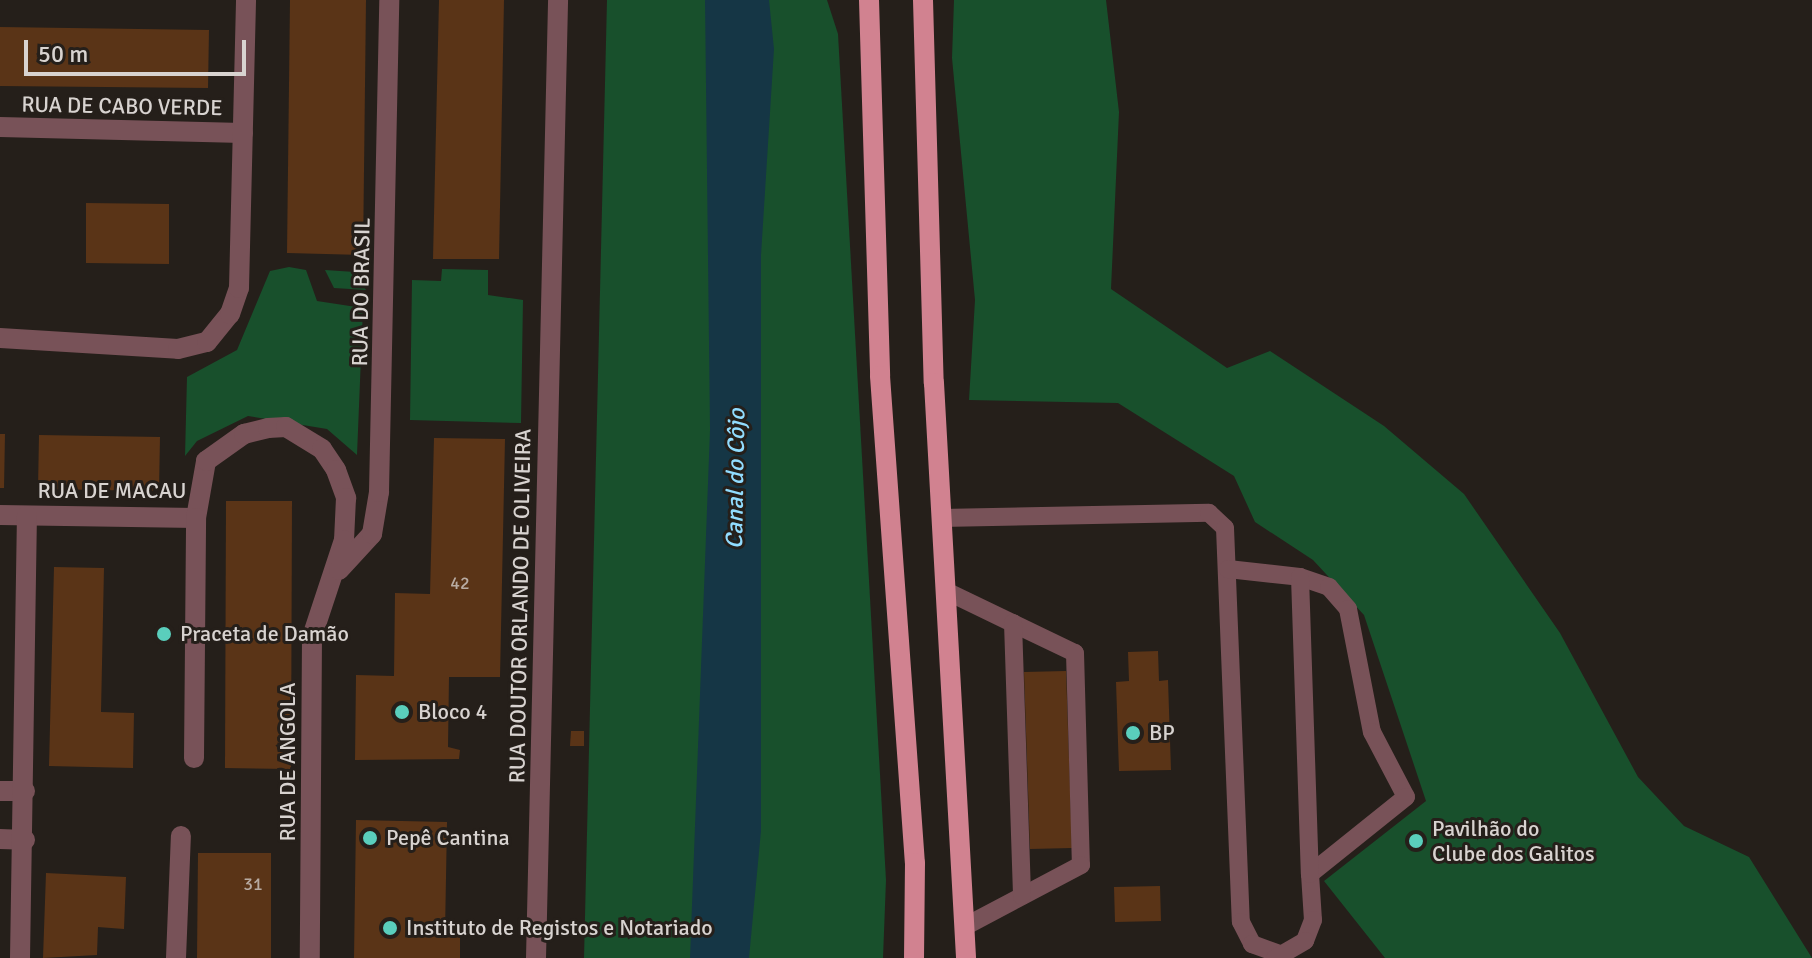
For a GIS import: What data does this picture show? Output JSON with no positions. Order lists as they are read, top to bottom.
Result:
{
  "streets": {
    "street": [
      "RUA DE CABO VERDE",
      "RUA DO BRASIL",
      "RUA DE MACAU",
      "RUA DOUTOR ORLANDO DE OLIVEIRA",
      "RUA DE ANGOLA"
    ]
  },
  "crossings": [
    ["RUA DO BRASIL", "RUA DE MACAU"],
    ["RUA DO BRASIL", "RUA DE ANGOLA"],
    ["RUA DE MACAU", "RUA DE ANGOLA"]
  ],
  "water": ["Canal do Côjo"],
  "places": [
    "Praceta de Damão",
    "Bloco 4",
    "BP",
    "Pepê Cantina",
    "Pavilhão do Clube dos Galitos",
    "Instituto de Registos e Notariado"
  ],
  "house_numbers": ["42", "31"],
  "scale_bar": "50 m"
}
